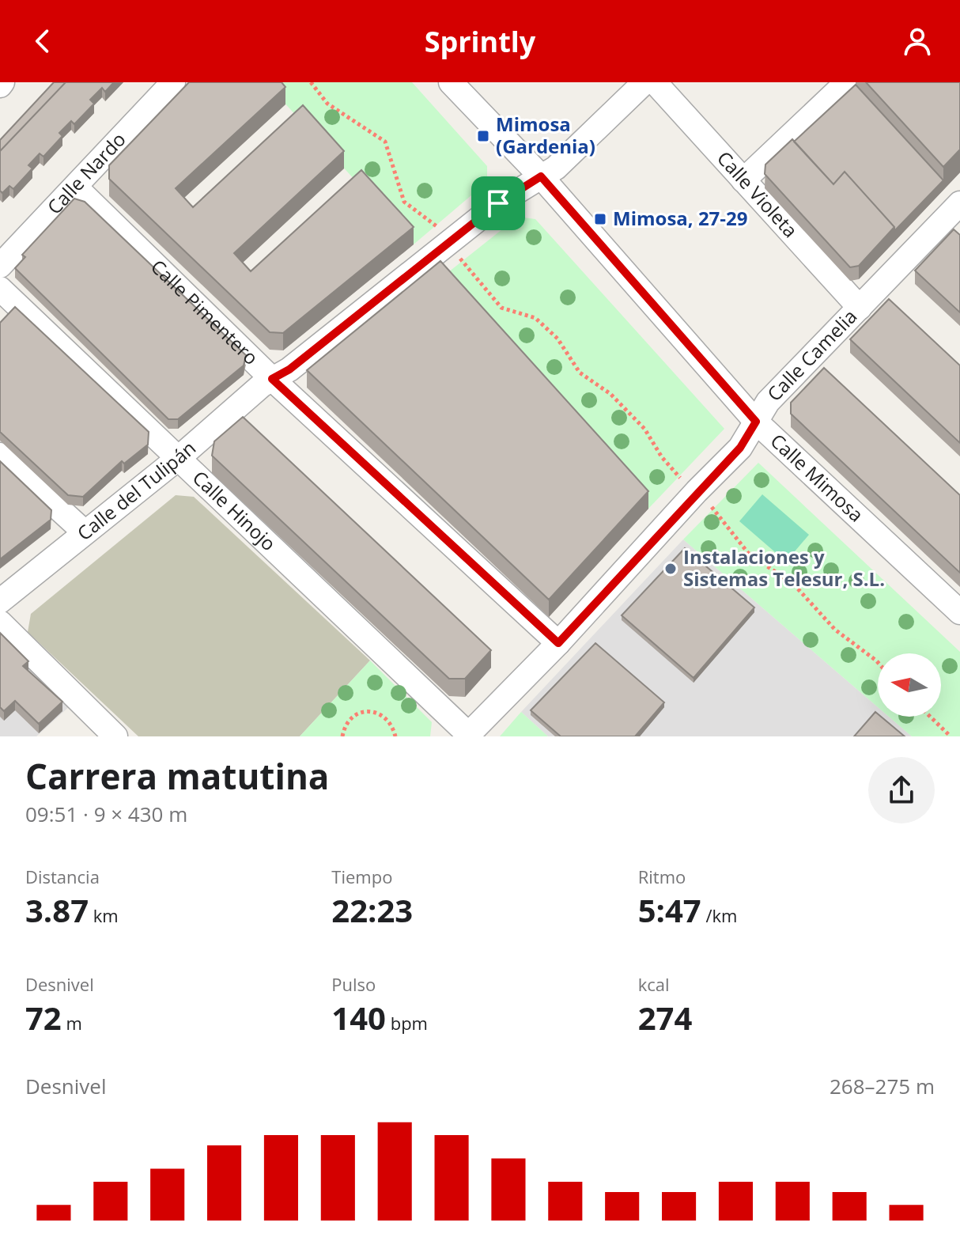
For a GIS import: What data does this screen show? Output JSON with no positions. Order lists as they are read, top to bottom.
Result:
{
  "streets": {
    "street": [
      "Calle Nardo",
      "Calle Violeta",
      "Calle Pimentero",
      "Calle Camelia",
      "Calle Mimosa",
      "Calle del Tulipán",
      "Calle Hinojo"
    ]
  },
  "crossings": [
    ["Calle Nardo", "Calle Pimentero"],
    ["Calle Violeta", "Calle Camelia"],
    ["Calle Pimentero", "Calle Camelia"],
    ["Calle Pimentero", "Calle del Tulipán"],
    ["Calle Camelia", "Calle Mimosa"],
    ["Calle Camelia", "Calle Hinojo"],
    ["Calle Mimosa", "Calle del Tulipán"],
    ["Calle del Tulipán", "Calle Hinojo"]
  ],
  "places": {
    "transit": ["Mimosa (Gardenia)", "Mimosa, 27-29"],
    "other": ["Instalaciones y Sistemas Telesur, S.L."]
  },
  "north": "left",
  "page": {
    "header": "Sprintly",
    "heading": ["Carrera matutina", "09:51 · 9 × 430 m"],
    "stats": [
      ["Distancia", "3.87 km"],
      ["Tiempo", "22:23"],
      ["Ritmo", "5:47 /km"],
      ["Desnivel", "72 m"],
      ["Pulso", "140 bpm"],
      ["kcal", "274"]
    ],
    "chart": ["Desnivel", "268–275 m"]
  }
}
